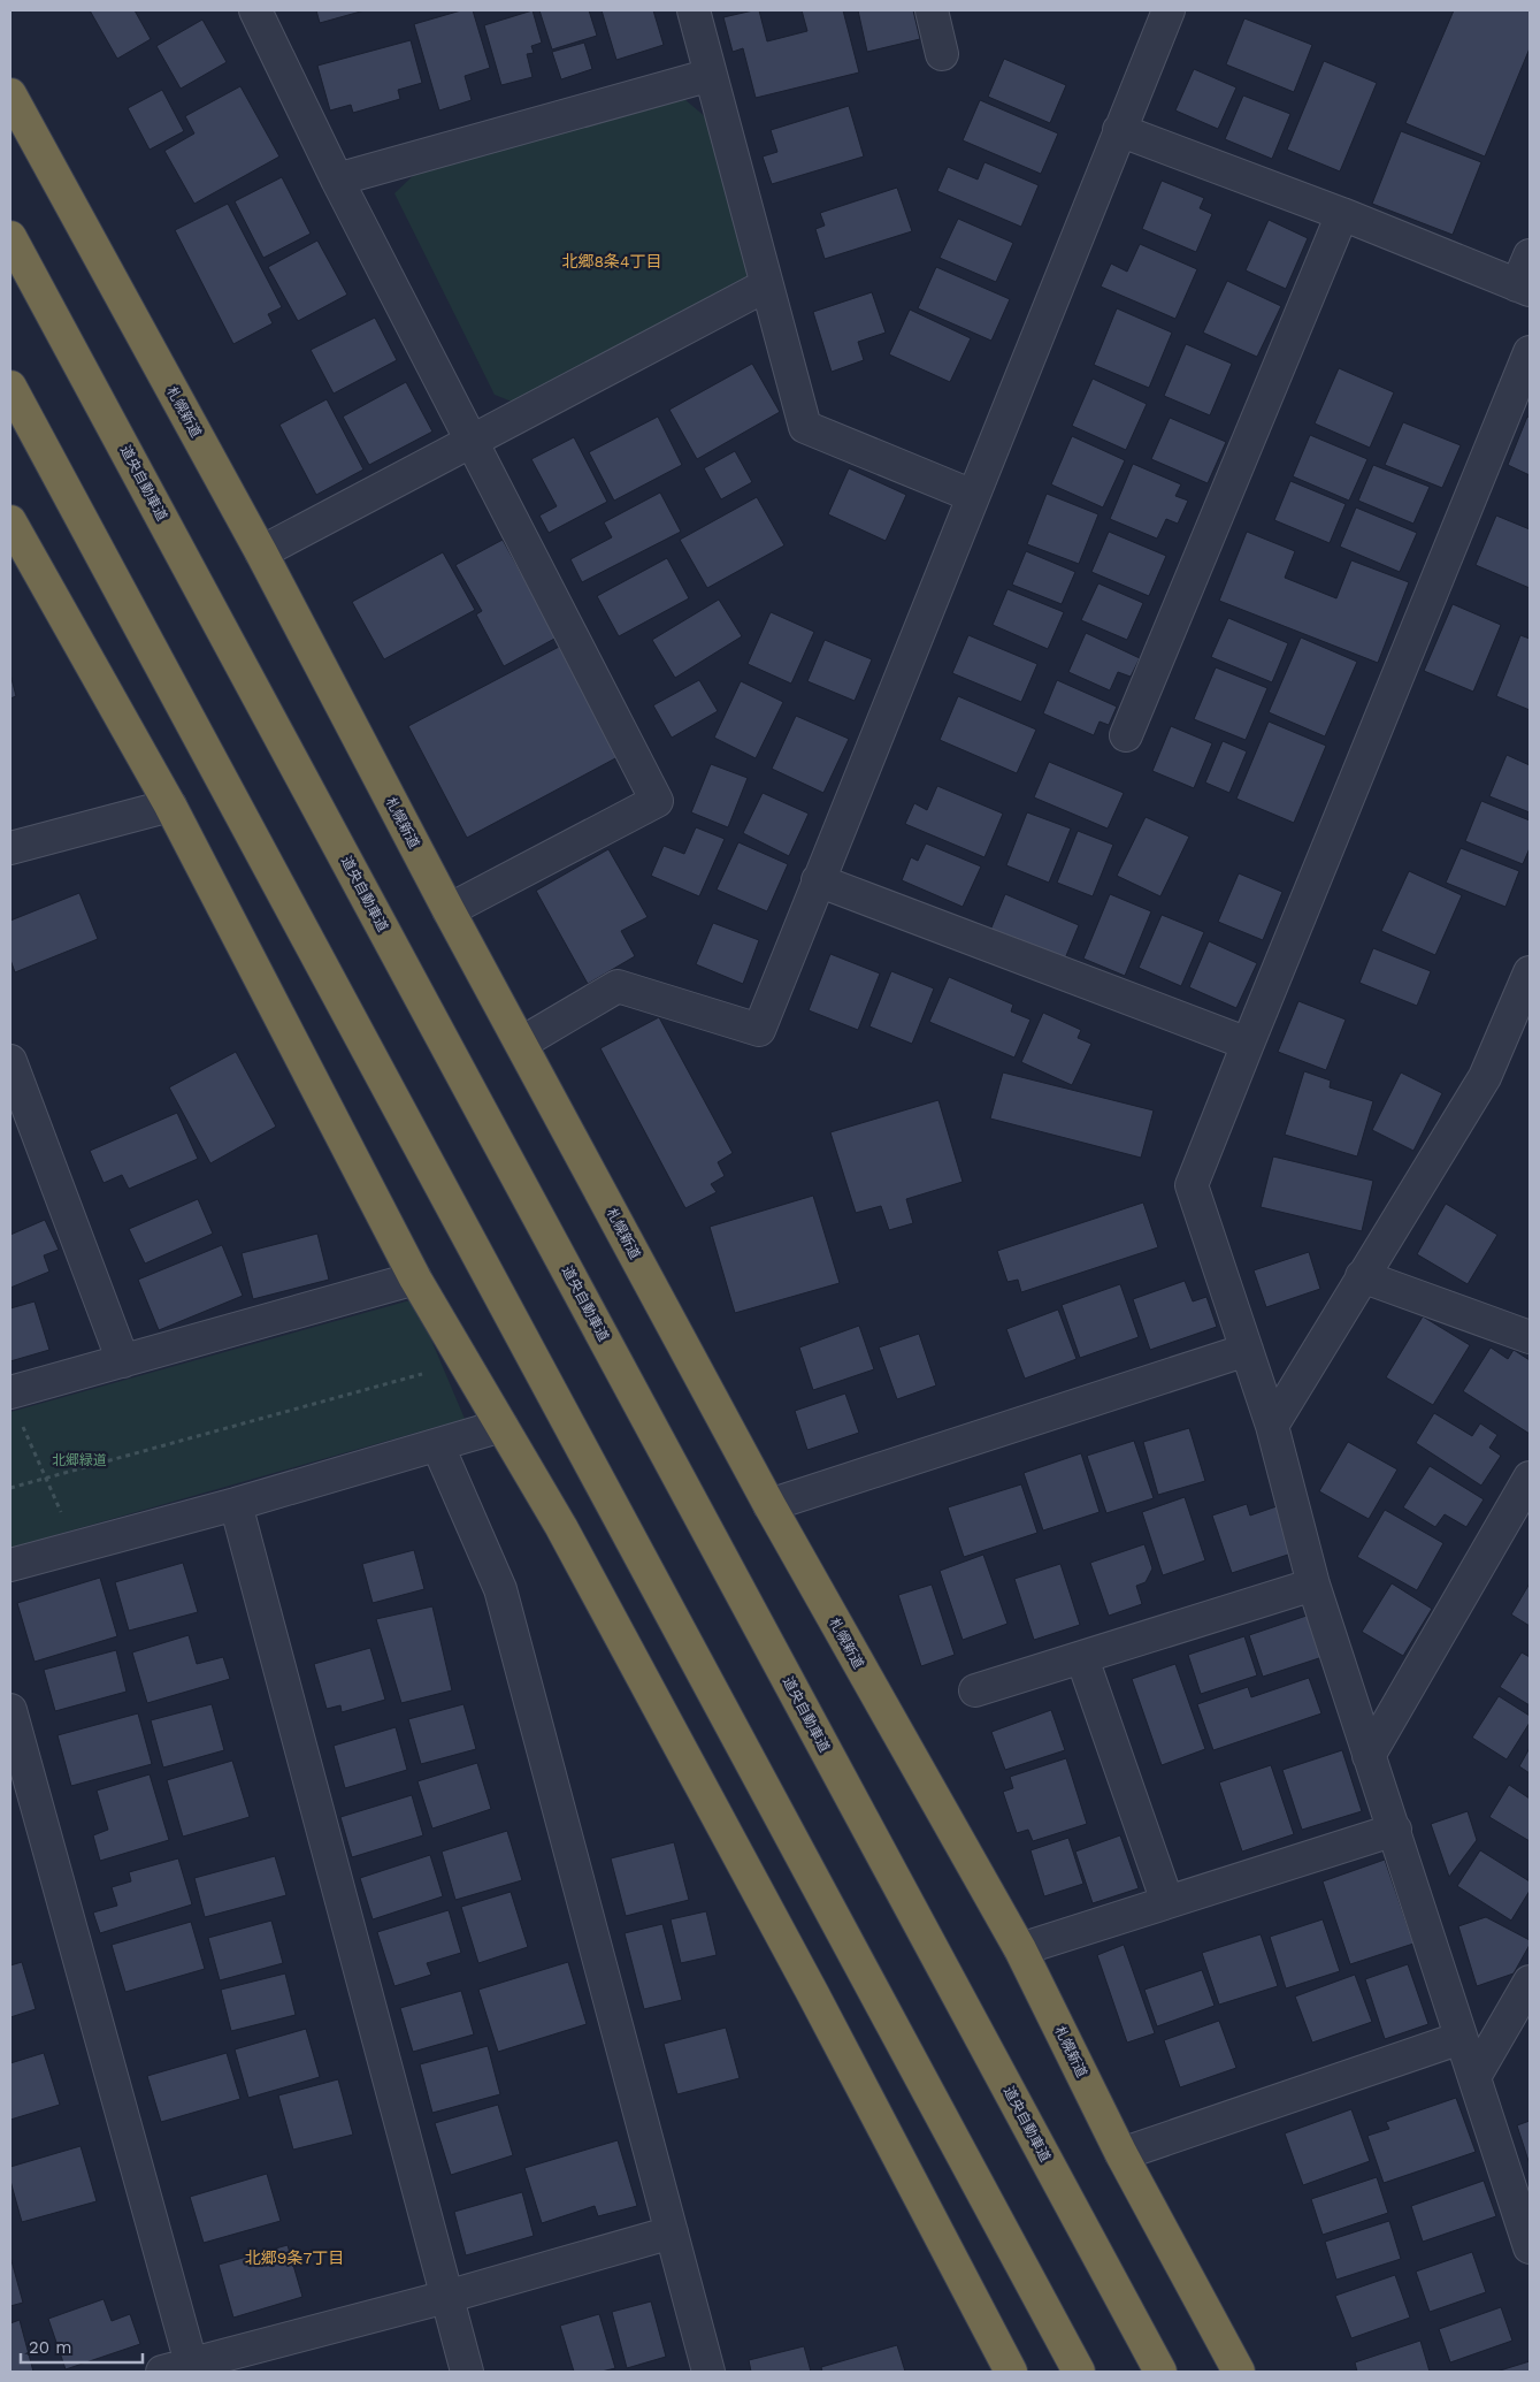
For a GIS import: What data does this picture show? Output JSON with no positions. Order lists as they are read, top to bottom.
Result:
{
  "streets": {
    "highway": ["札幌新道", "道央自動車道"]
  },
  "districts": ["北郷8条4丁目", "北郷9条7丁目"],
  "parks": ["北郷緑道"],
  "scale_bar": "20 m"
}
